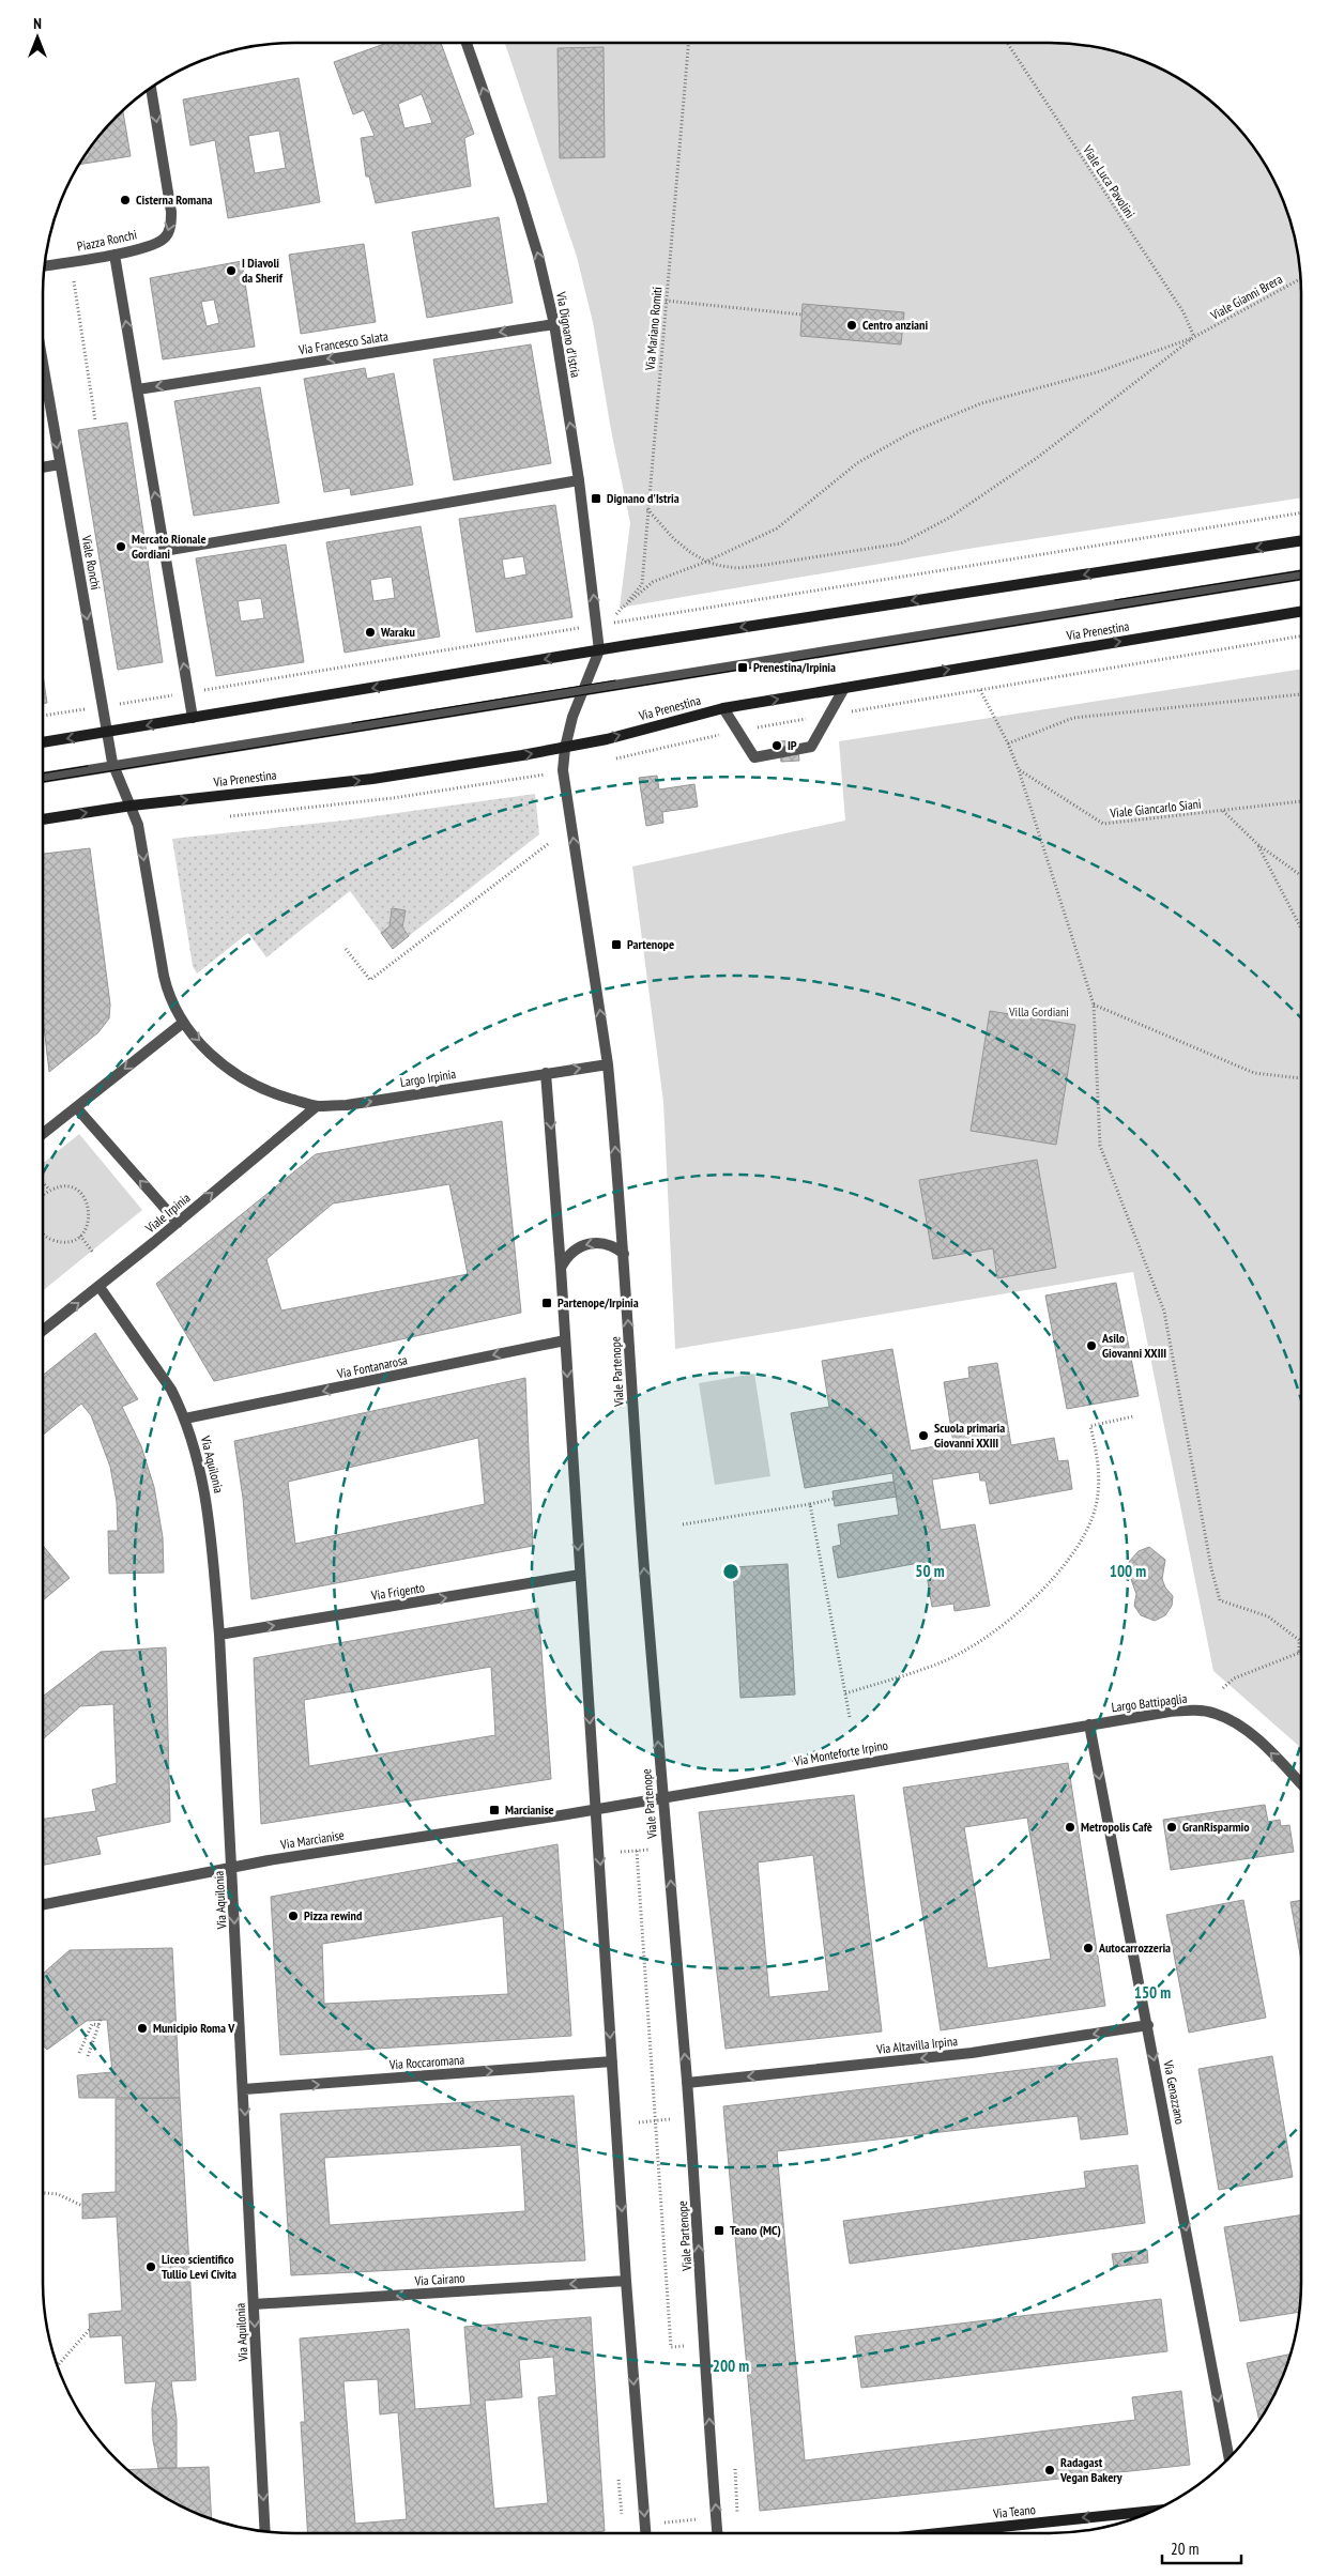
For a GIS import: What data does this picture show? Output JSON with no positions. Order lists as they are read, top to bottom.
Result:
{
  "streets": {
    "main road": ["Via Prenestina", "Via Teano"],
    "street": [
      "Piazza Ronchi",
      "Via Dignano d'Istria",
      "Via Francesco Salata",
      "Viale Ronchi",
      "Largo Irpinia",
      "Viale Irpinia",
      "Via Fontanarosa",
      "Viale Partenope",
      "Via Aquilonia",
      "Via Frigento",
      "Largo Battipaglia",
      "Via Monteforte Irpino",
      "Via Marcianise",
      "Via Altavilla Irpina",
      "Via Roccaromana",
      "Via Genazzano",
      "Via Cairano"
    ],
    "path": [
      "Viale Luca Pavolini",
      "Viale Gianni Brera",
      "Via Mariano Romiti",
      "Viale Giancarlo Siani"
    ]
  },
  "crossings": [
    ["Viale Luca Pavolini", "Viale Gianni Brera"],
    ["Via Dignano d'Istria", "Via Francesco Salata"],
    ["Viale Ronchi", "Via Prenestina"],
    ["Viale Ronchi", "Largo Irpinia"],
    ["Via Prenestina", "Largo Irpinia"],
    ["Largo Irpinia", "Viale Irpinia"],
    ["Largo Irpinia", "Viale Partenope"],
    ["Viale Irpinia", "Via Aquilonia"],
    ["Via Fontanarosa", "Via Aquilonia"],
    ["Viale Partenope", "Via Monteforte Irpino"],
    ["Viale Partenope", "Via Altavilla Irpina"],
    ["Via Aquilonia", "Via Frigento"],
    ["Via Aquilonia", "Via Marcianise"],
    ["Via Aquilonia", "Via Roccaromana"],
    ["Via Aquilonia", "Via Cairano"],
    ["Largo Battipaglia", "Via Monteforte Irpino"],
    ["Largo Battipaglia", "Via Genazzano"],
    ["Via Monteforte Irpino", "Via Marcianise"],
    ["Via Monteforte Irpino", "Via Genazzano"],
    ["Via Altavilla Irpina", "Via Genazzano"]
  ],
  "one_way": [
    "Piazza Ronchi",
    "Via Dignano d'Istria",
    "Via Francesco Salata",
    "Viale Irpinia",
    "Via Fontanarosa",
    "Via Aquilonia",
    "Via Frigento",
    "Largo Battipaglia",
    "Via Altavilla Irpina",
    "Via Roccaromana",
    "Via Genazzano",
    "Via Cairano",
    "Via Teano"
  ],
  "parks": ["Villa Gordiani"],
  "places": {
    "other": [
      "Cisterna Romana",
      "I Diavoli da Sherif",
      "Centro anziani",
      "Mercato Rionale Gordiani",
      "Waraku",
      "IP",
      "Asilo Giovanni XXIII",
      "Scuola primaria Giovanni XXIII",
      "Metropolis Cafè",
      "GranRisparmio",
      "Pizza rewind",
      "Autocarrozzeria",
      "Municipio Roma V",
      "Liceo scientifico Tullio Levi Civita",
      "Radagast Vegan Bakery"
    ],
    "transit": [
      "Dignano d'Istria",
      "Prenestina/Irpinia",
      "Partenope",
      "Partenope/Irpinia",
      "Marcianise",
      "Teano (MC)"
    ]
  },
  "scale_bar": "20 m",
  "north": "top",
  "rings": [
    "50 m",
    "100 m",
    "150 m",
    "200 m"
  ]
}
